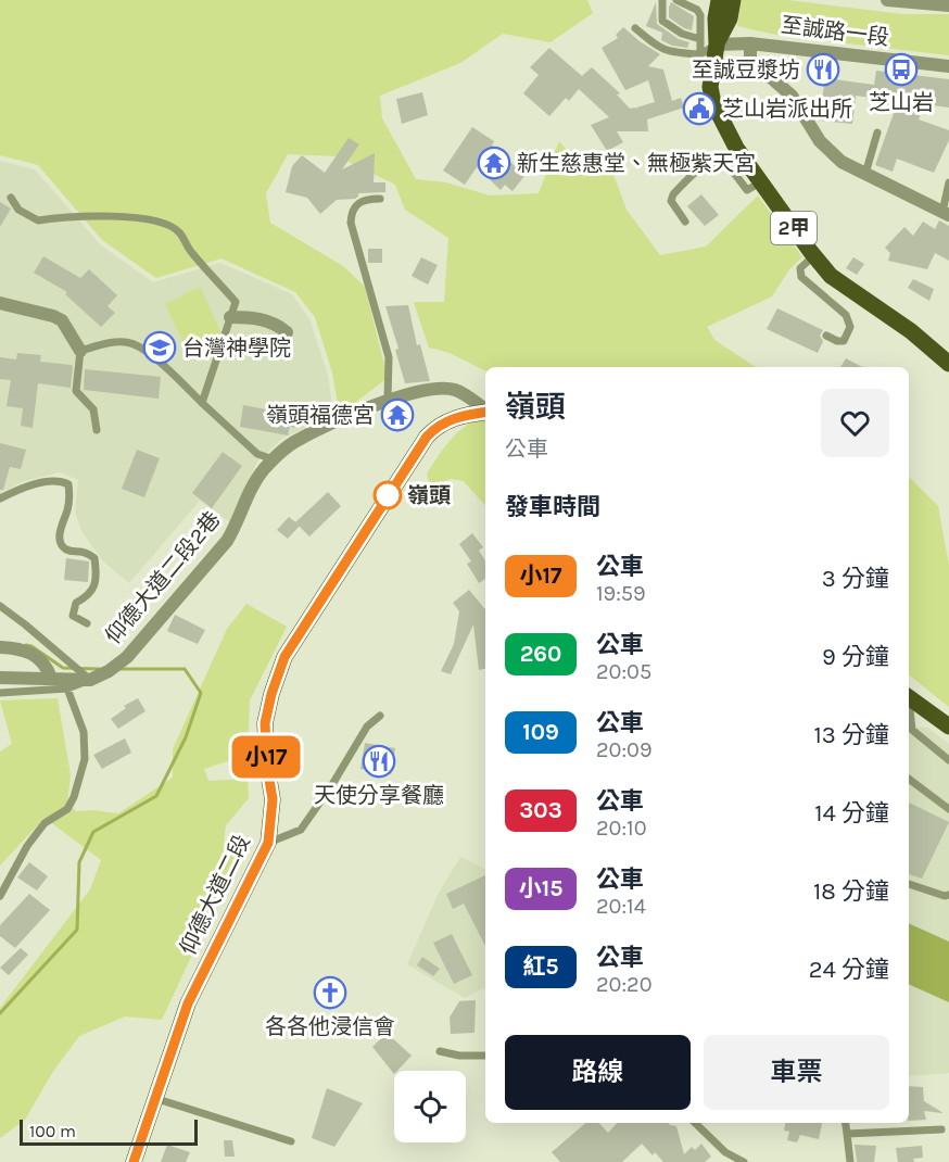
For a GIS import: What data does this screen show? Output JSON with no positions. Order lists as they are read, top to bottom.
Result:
{
  "streets": {
    "main road": ["2甲", "仰德大道二段"],
    "street": ["至誠路一段", "仰德大道二段2巷"]
  },
  "crossings": [
    ["至誠路一段", "2甲"]
  ],
  "places": {
    "restaurant": ["至誠豆漿坊", "天使分享餐廳"],
    "bus stop": ["芝山岩"],
    "public building": ["芝山岩派出所"],
    "temple": ["新生慈惠堂、無極紫天宮", "嶺頭福德宮"],
    "school or university": ["台灣神學院"],
    "other": ["嶺頭"],
    "church": ["各各他浸信會"]
  },
  "lines": ["bus line 小17"],
  "scale_bar": "100 m",
  "page": {
    "on_map": "小17",
    "heading": [
      ["嶺頭", "公車"],
      "發車時間"
    ],
    "list": [
      {
        "mark": "小17",
        "name": "公車",
        "note": "19:59",
        "value": "3 分鐘"
      },
      {
        "mark": "260",
        "name": "公車",
        "note": "20:05",
        "value": "9 分鐘"
      },
      {
        "mark": "109",
        "name": "公車",
        "note": "20:09",
        "value": "13 分鐘"
      },
      {
        "mark": "303",
        "name": "公車",
        "note": "20:10",
        "value": "14 分鐘"
      },
      {
        "mark": "小15",
        "name": "公車",
        "note": "20:14",
        "value": "18 分鐘"
      },
      {
        "mark": "紅5",
        "name": "公車",
        "note": "20:20",
        "value": "24 分鐘"
      }
    ],
    "buttons": ["路線", "車票"],
    "scale": "100 m"
  }
}
